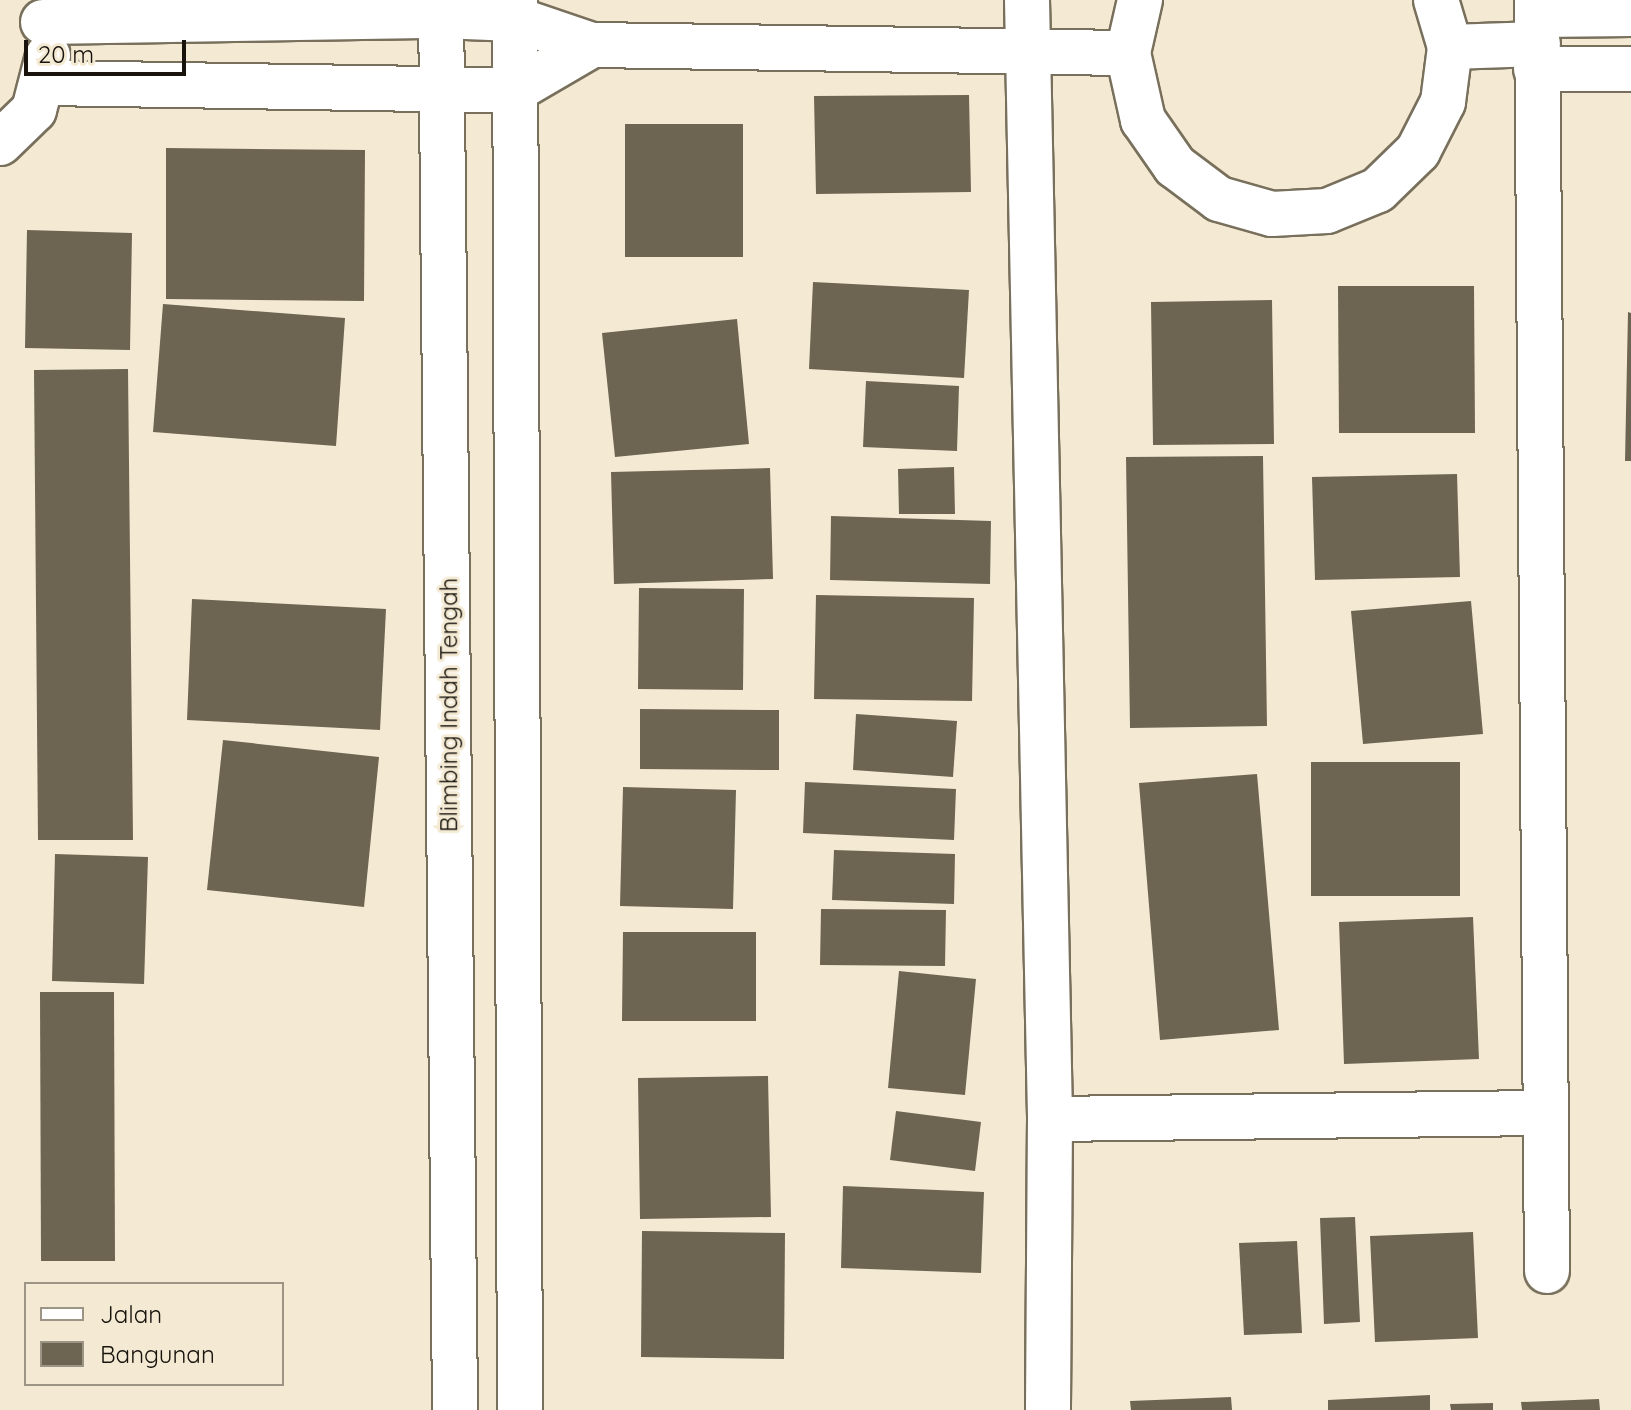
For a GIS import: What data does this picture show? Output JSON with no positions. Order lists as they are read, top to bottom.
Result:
{
  "streets": {
    "street": ["Blimbing Indah Tengah"]
  },
  "legend": ["Jalan", "Bangunan"],
  "scale_bar": "20 m"
}
